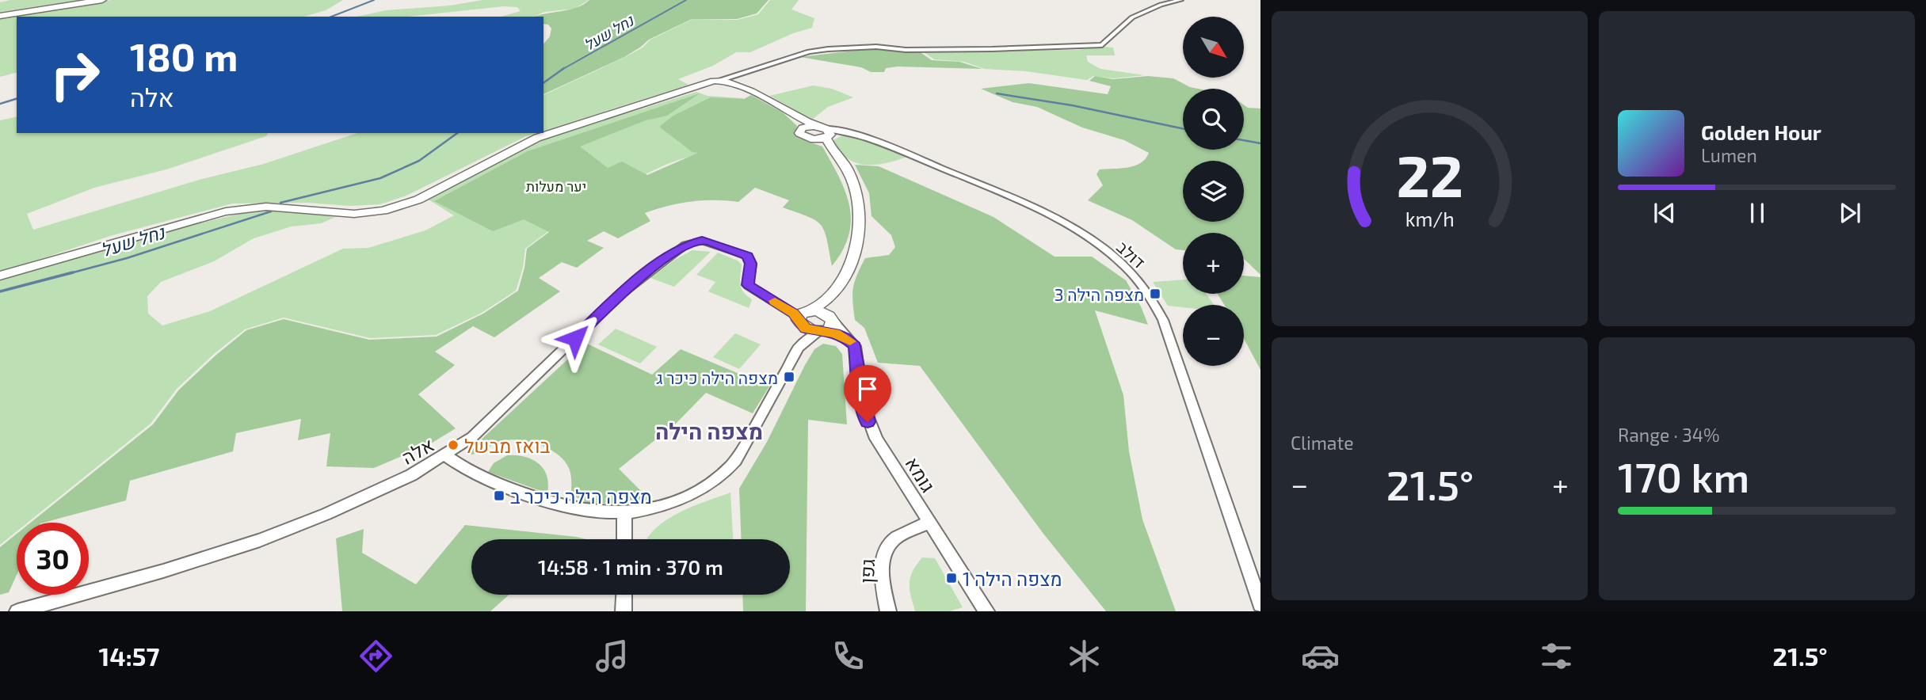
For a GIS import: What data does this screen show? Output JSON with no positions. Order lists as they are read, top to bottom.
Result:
{
  "streets": {
    "street": [
      "דולב",
      "אלה",
      "גומא",
      "גפן"
    ]
  },
  "crossings": [
    ["גומא", "גפן"]
  ],
  "districts": ["מצפה הילה"],
  "water": ["נחל שעל"],
  "parks": ["יער מעלות"],
  "places": {
    "transit": [
      "מצפה הילה 3",
      "מצפה הילה כיכר ג",
      "מצפה הילה כיכר ב",
      "מצפה הילה 1"
    ],
    "other": ["בואז מבשל"]
  },
  "north": "bottom right",
  "page": {
    "map_buttons": ["+", "−"],
    "turn": ["180 m", "אלה"],
    "song": ["Golden Hour", "Lumen"],
    "tile": [
      "Climate",
      ["Range · 34%", "170 km"]
    ],
    "heat": ["−", "21.5°", "+"],
    "limit": "30",
    "trip": "14:58 · 1 min · 370 m",
    "tabs": ["14:57", "21.5°"],
    "gauge": ["22", "km/h"]
  }
}
